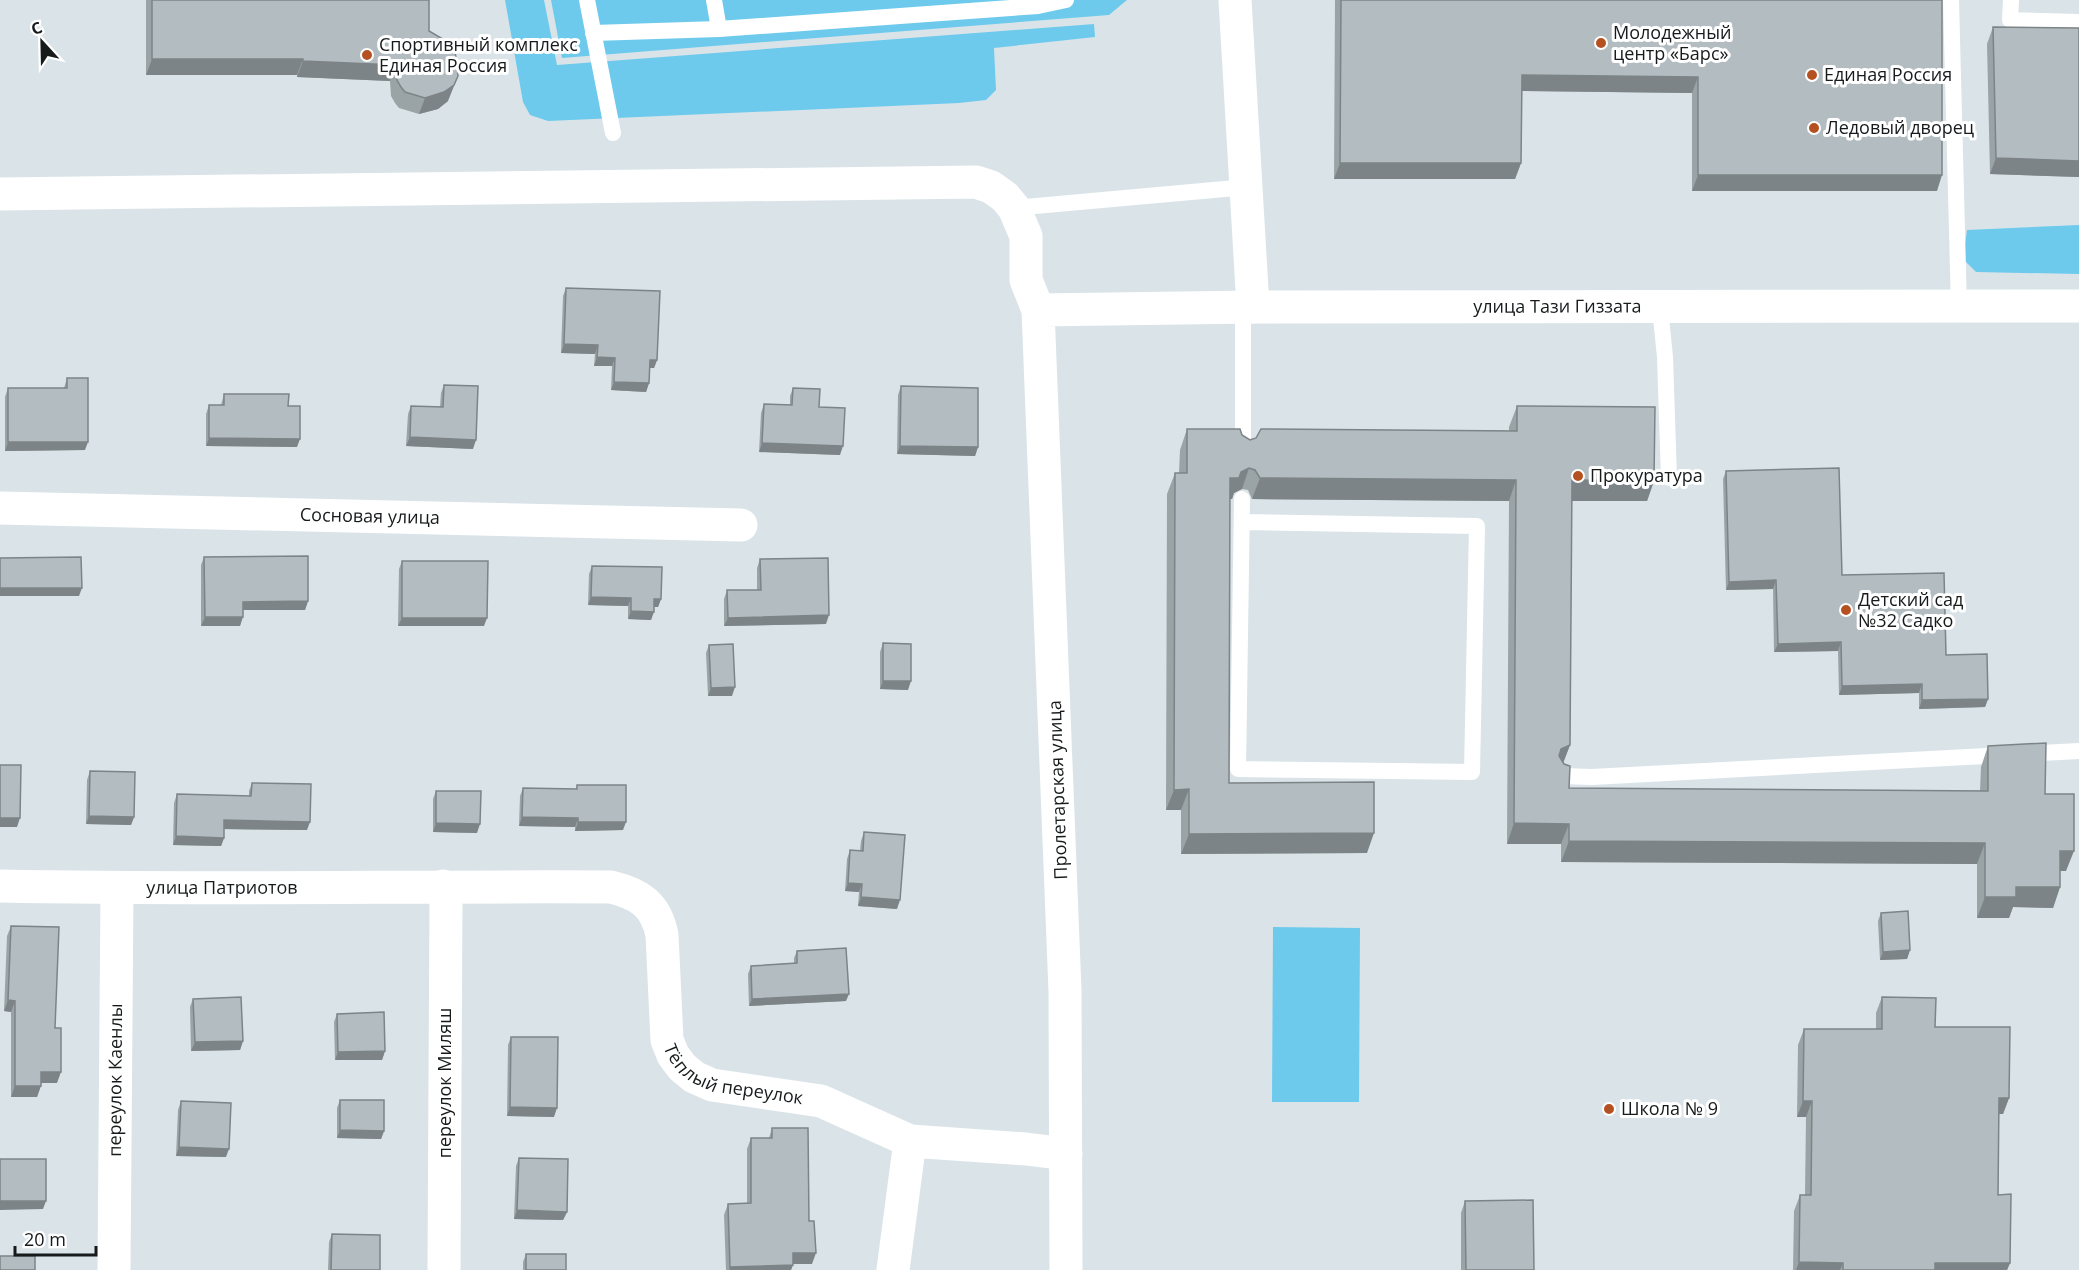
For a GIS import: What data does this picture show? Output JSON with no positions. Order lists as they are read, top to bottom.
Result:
{
  "streets": {
    "street": [
      "улица Тази Гиззата",
      "Сосновая улица",
      "Пролетарская улица",
      "улица Патриотов",
      "Тёплый переулок",
      "переулок Каенлы",
      "переулок Миляш"
    ]
  },
  "crossings": [
    ["улица Тази Гиззата", "Пролетарская улица"],
    ["улица Патриотов", "Тёплый переулок"],
    ["улица Патриотов", "переулок Каенлы"],
    ["улица Патриотов", "переулок Миляш"],
    ["Тёплый переулок", "переулок Миляш"]
  ],
  "places": [
    "Молодежный центр «Барс»",
    "Спортивный комплекс Единая Россия",
    "Единая Россия",
    "Ледовый дворец",
    "Прокуратура",
    "Детский сад №32 Садко",
    "Школа № 9"
  ],
  "scale_bar": "20 m",
  "north": "top"
}
